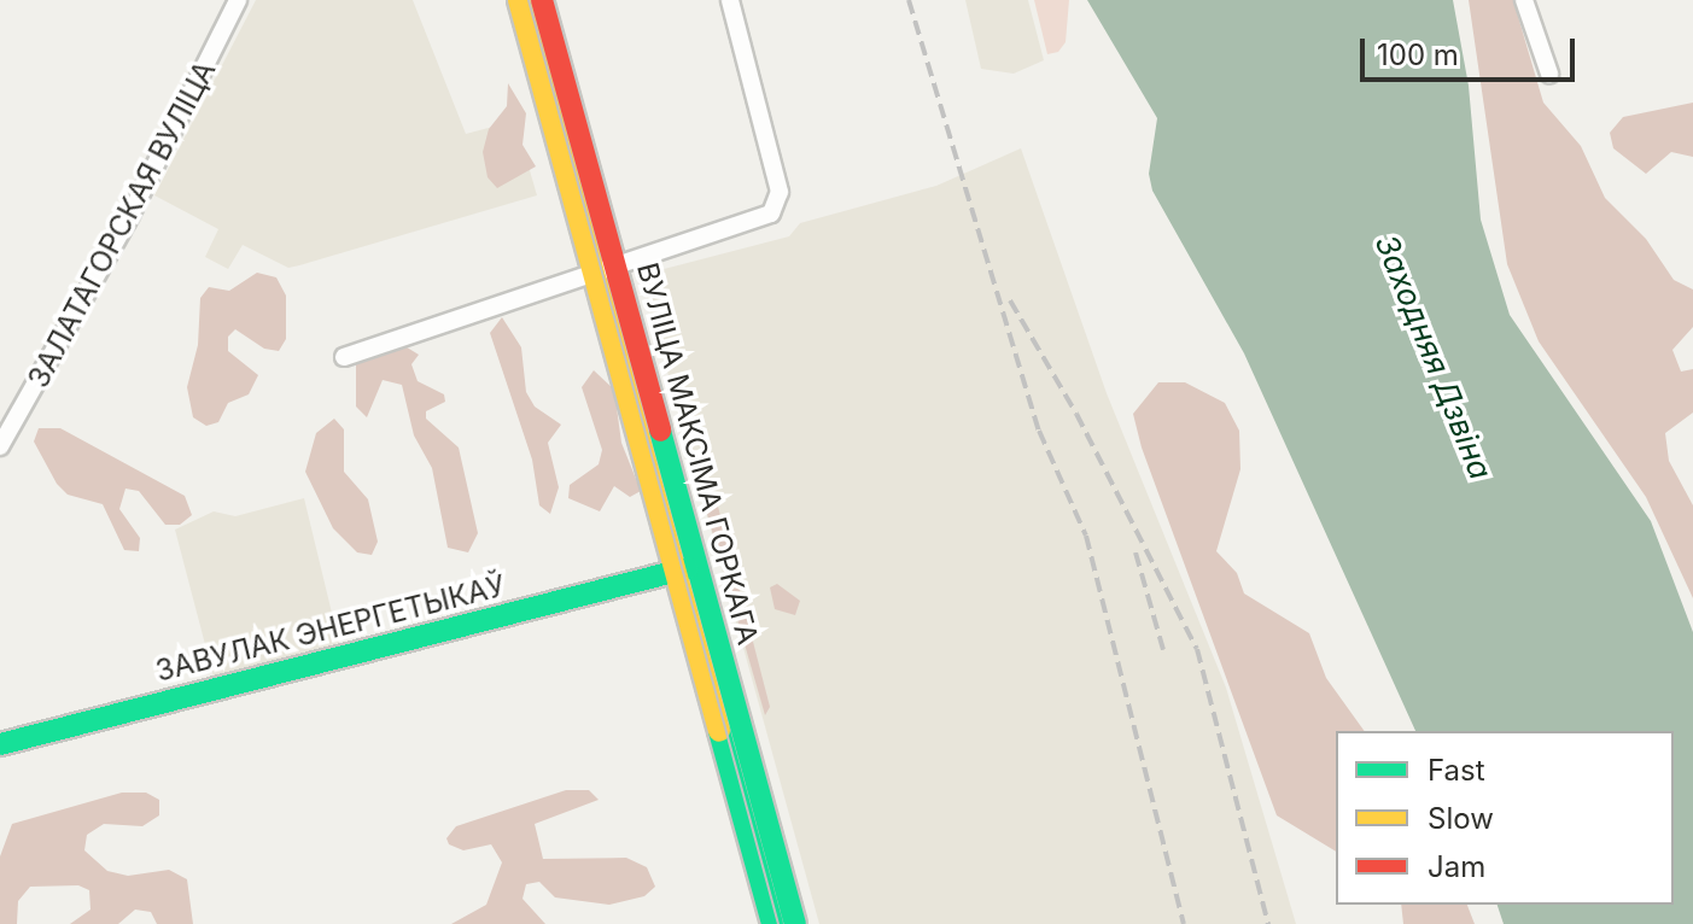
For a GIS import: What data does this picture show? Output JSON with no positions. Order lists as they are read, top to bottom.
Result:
{
  "streets": {
    "main road": ["ВУЛІЦА МАКСІМА ГОРКАГА", "ЗАВУЛАК ЭНЕРГЕТЫКАЎ"],
    "street": ["ЗАЛАТАГОРСКАЯ ВУЛІЦА"]
  },
  "crossings": [
    ["ВУЛІЦА МАКСІМА ГОРКАГА", "ЗАВУЛАК ЭНЕРГЕТЫКАЎ"]
  ],
  "water": ["Заходняя Дзвіна"],
  "legend": ["Fast", "Slow", "Jam"],
  "scale_bar": "100 m"
}
